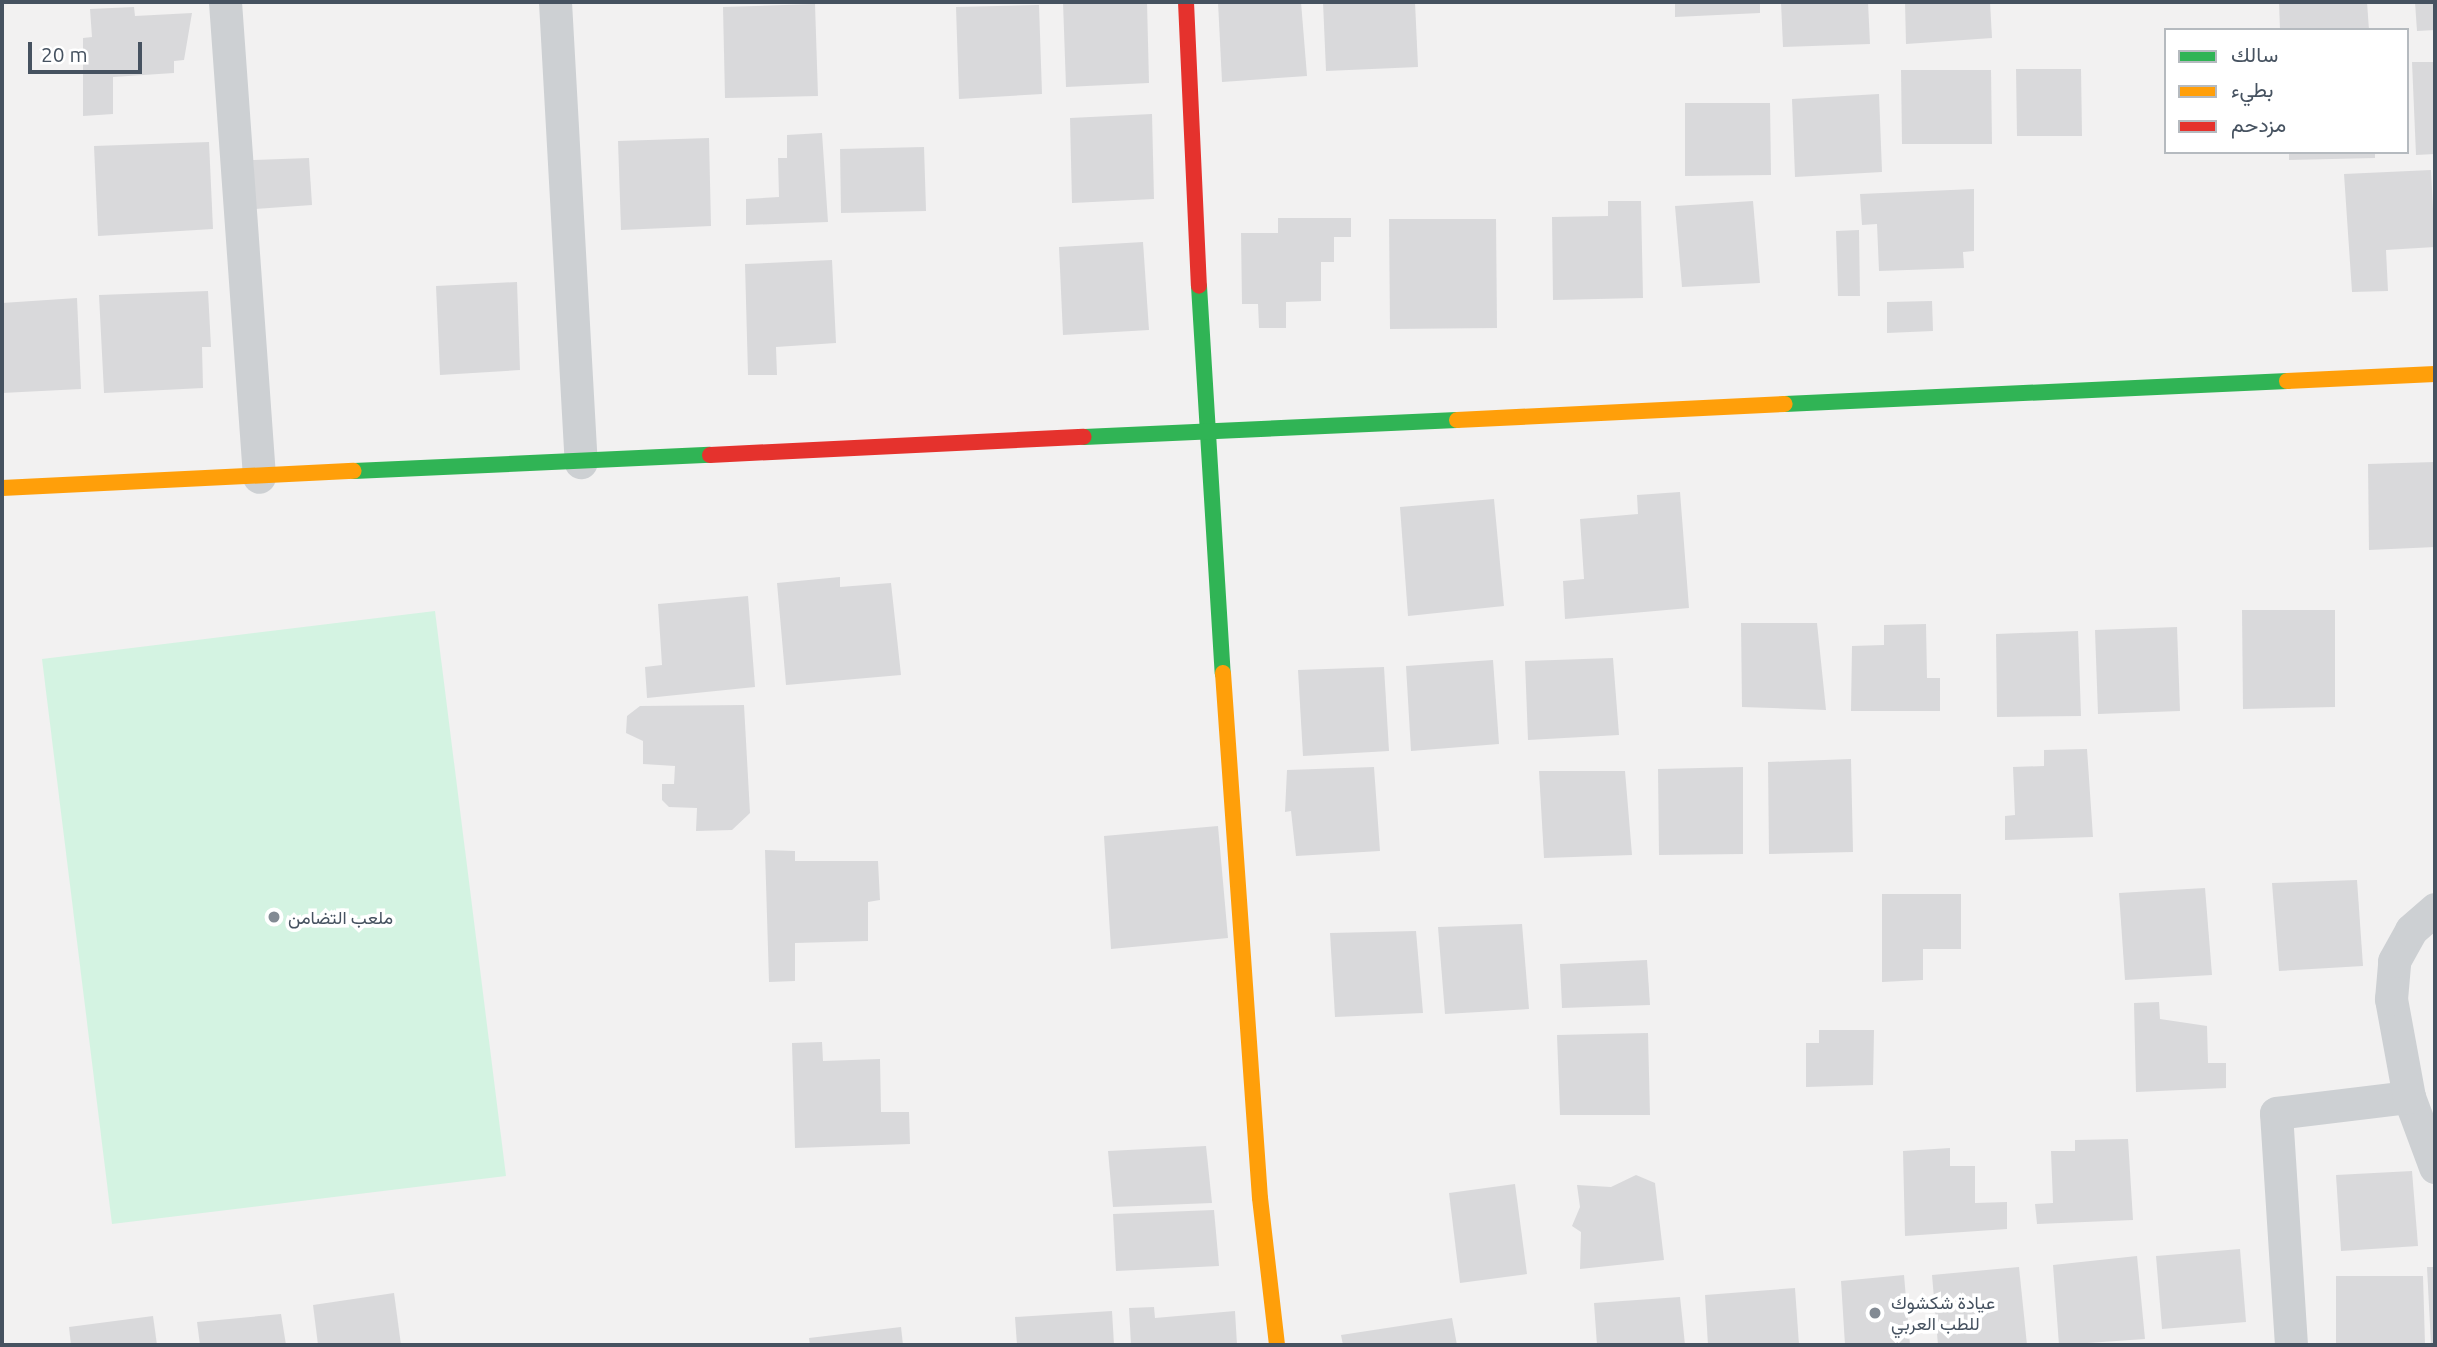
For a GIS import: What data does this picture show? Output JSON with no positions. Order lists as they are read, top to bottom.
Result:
{
  "places": ["ملعب التضامن", "عيادة شكشوك للطب العربي"],
  "legend": ["سالك", "بطيء", "مزدحم"],
  "scale_bar": "20 m"
}
